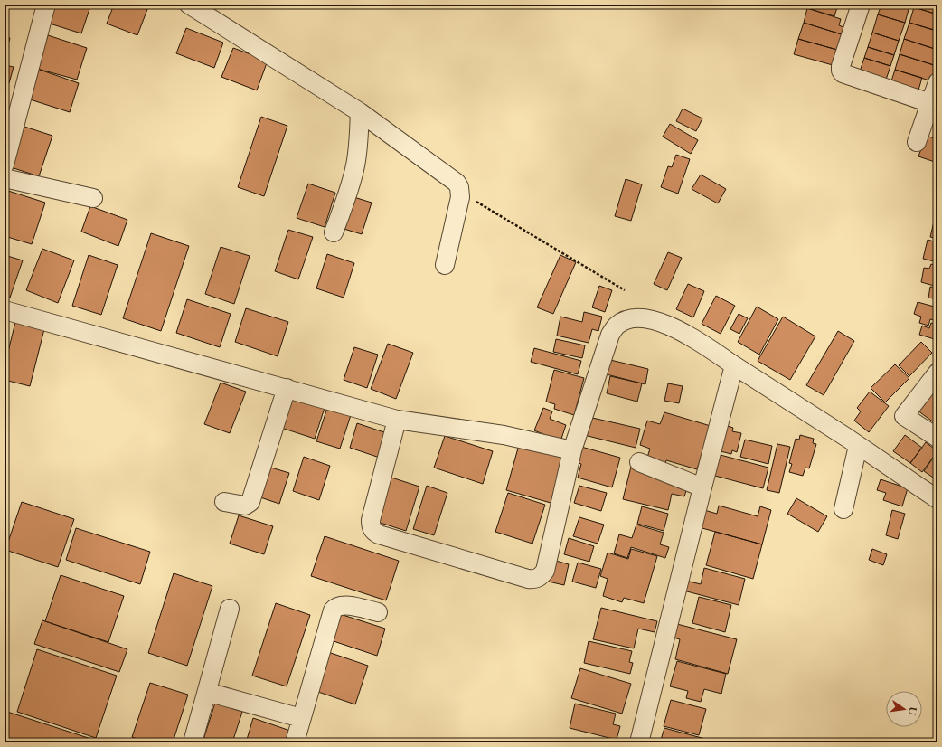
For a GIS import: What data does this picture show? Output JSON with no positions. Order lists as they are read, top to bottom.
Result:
{
  "north": "right"
}
